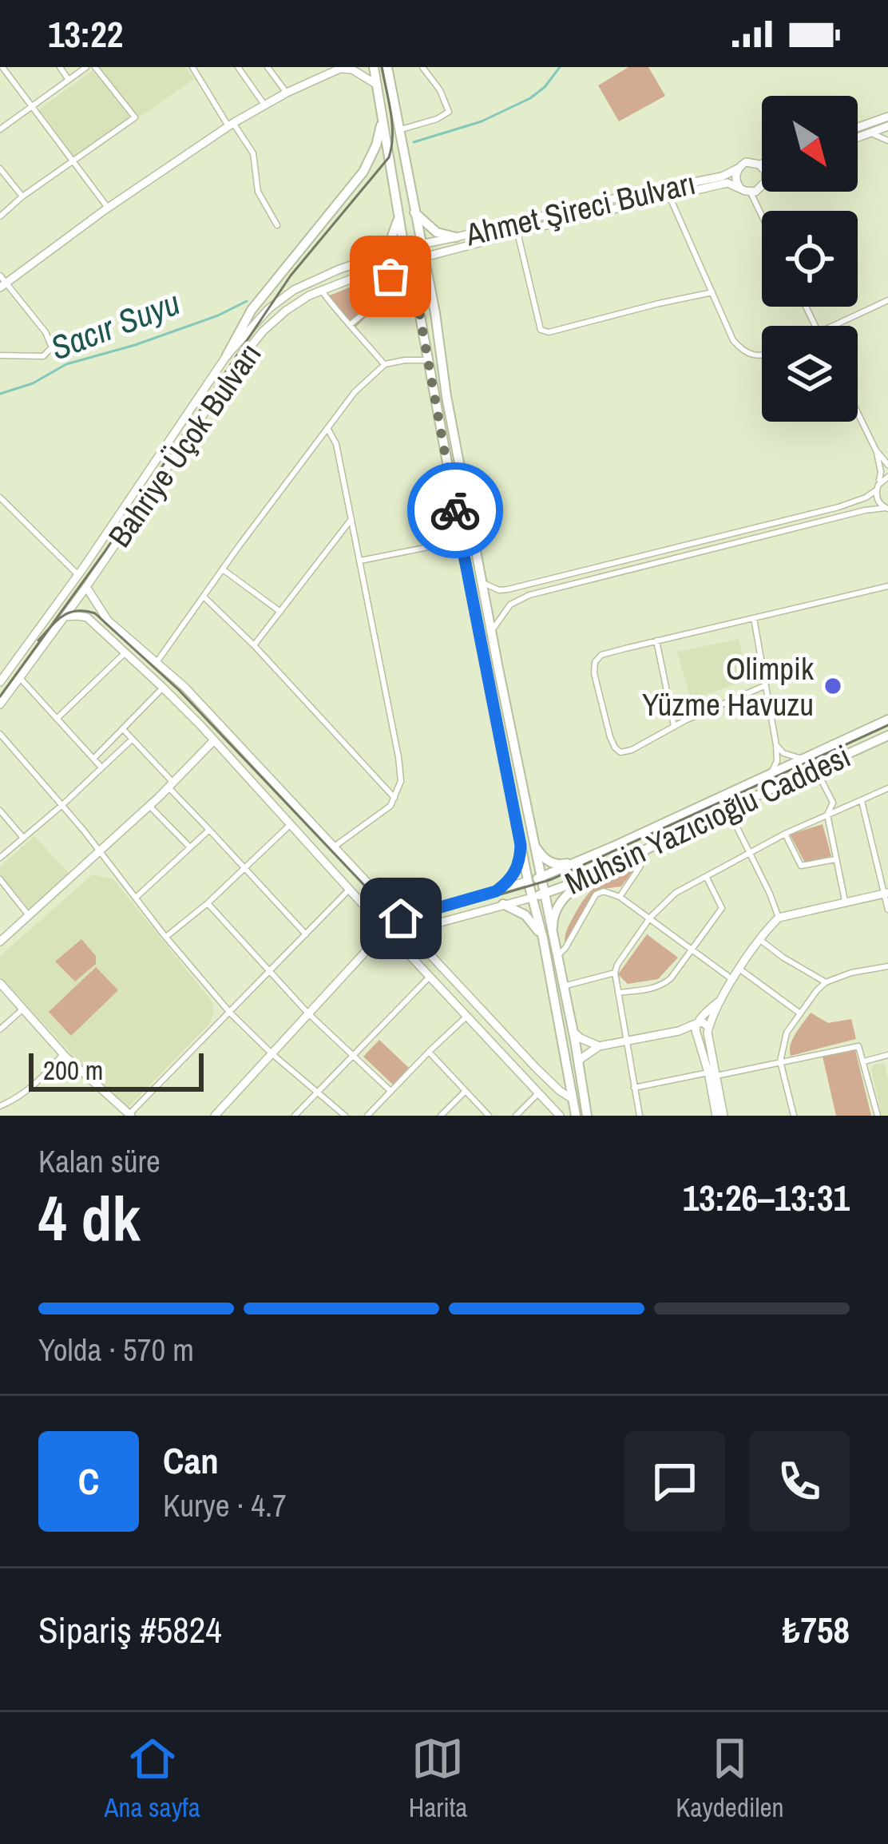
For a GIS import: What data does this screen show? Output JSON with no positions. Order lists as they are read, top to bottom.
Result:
{
  "streets": {
    "main road": ["Muhsin Yazıcıoğlu Caddesi"],
    "street": ["Ahmet Şireci Bulvarı", "Bahriye Üçok Bulvarı"]
  },
  "crossings": [
    ["Ahmet Şireci Bulvarı", "Bahriye Üçok Bulvarı"]
  ],
  "water": ["Sacır Suyu"],
  "places": ["Olimpik Yüzme Havuzu"],
  "scale_bar": "200 m",
  "north": "bottom right",
  "page": {
    "status": "13:22",
    "scale": "200 m",
    "heading": ["4 dk", "Kalan süre", "13:26–13:31"],
    "panel": [
      "Can",
      "Kurye · 4.7",
      "Sipariş #5824",
      "₺758"
    ],
    "bar": "Yolda · 570 m",
    "round": "C",
    "tabs": ["Ana sayfa", "Harita", "Kaydedilen"]
  }
}
